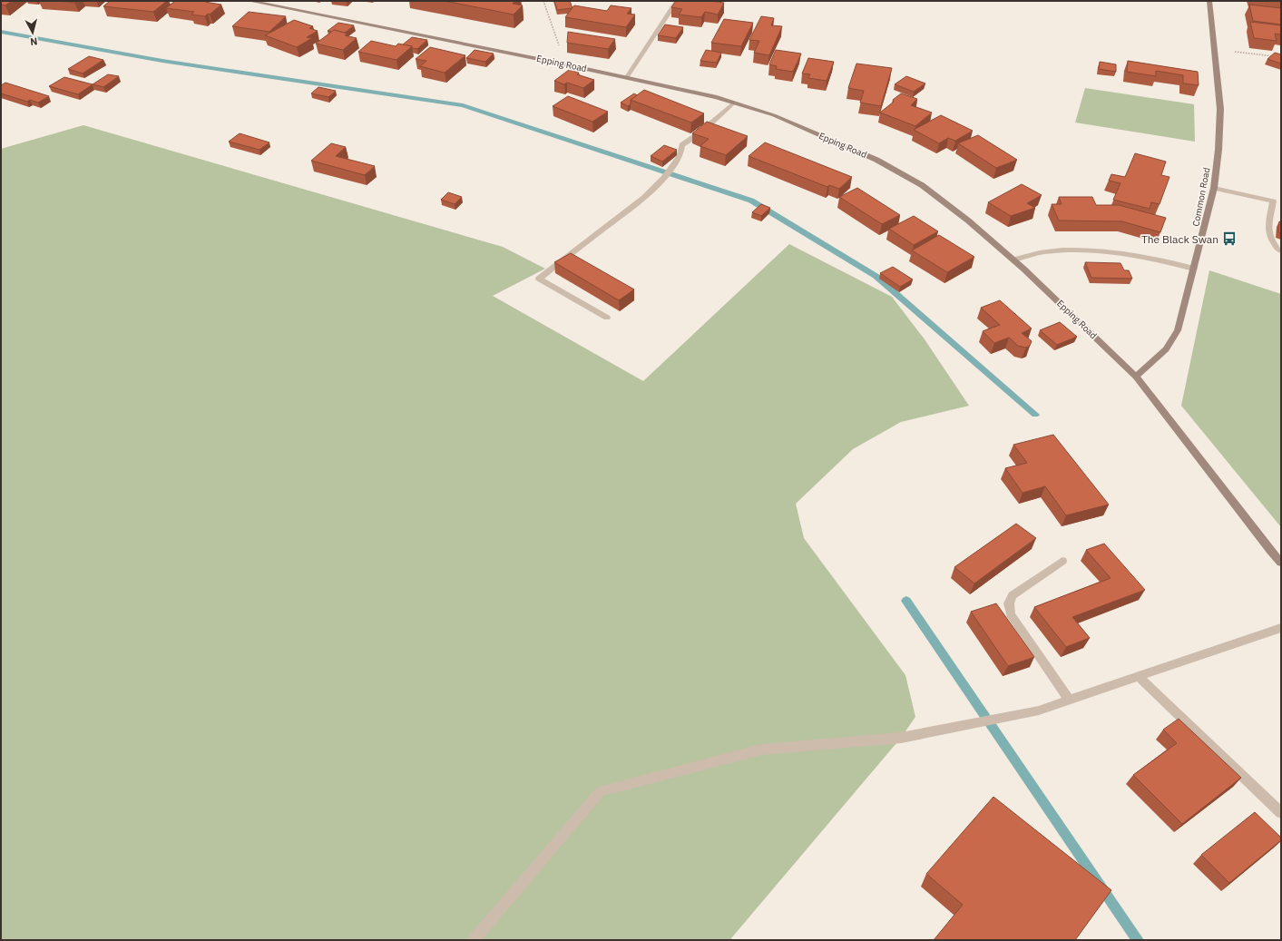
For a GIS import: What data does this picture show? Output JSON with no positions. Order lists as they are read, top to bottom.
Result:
{
  "streets": {
    "main road": ["Epping Road", "Common Road"]
  },
  "crossings": [
    ["Epping Road", "Common Road"]
  ],
  "places": {
    "bus stop": ["The Black Swan"]
  },
  "north": "bottom"
}
